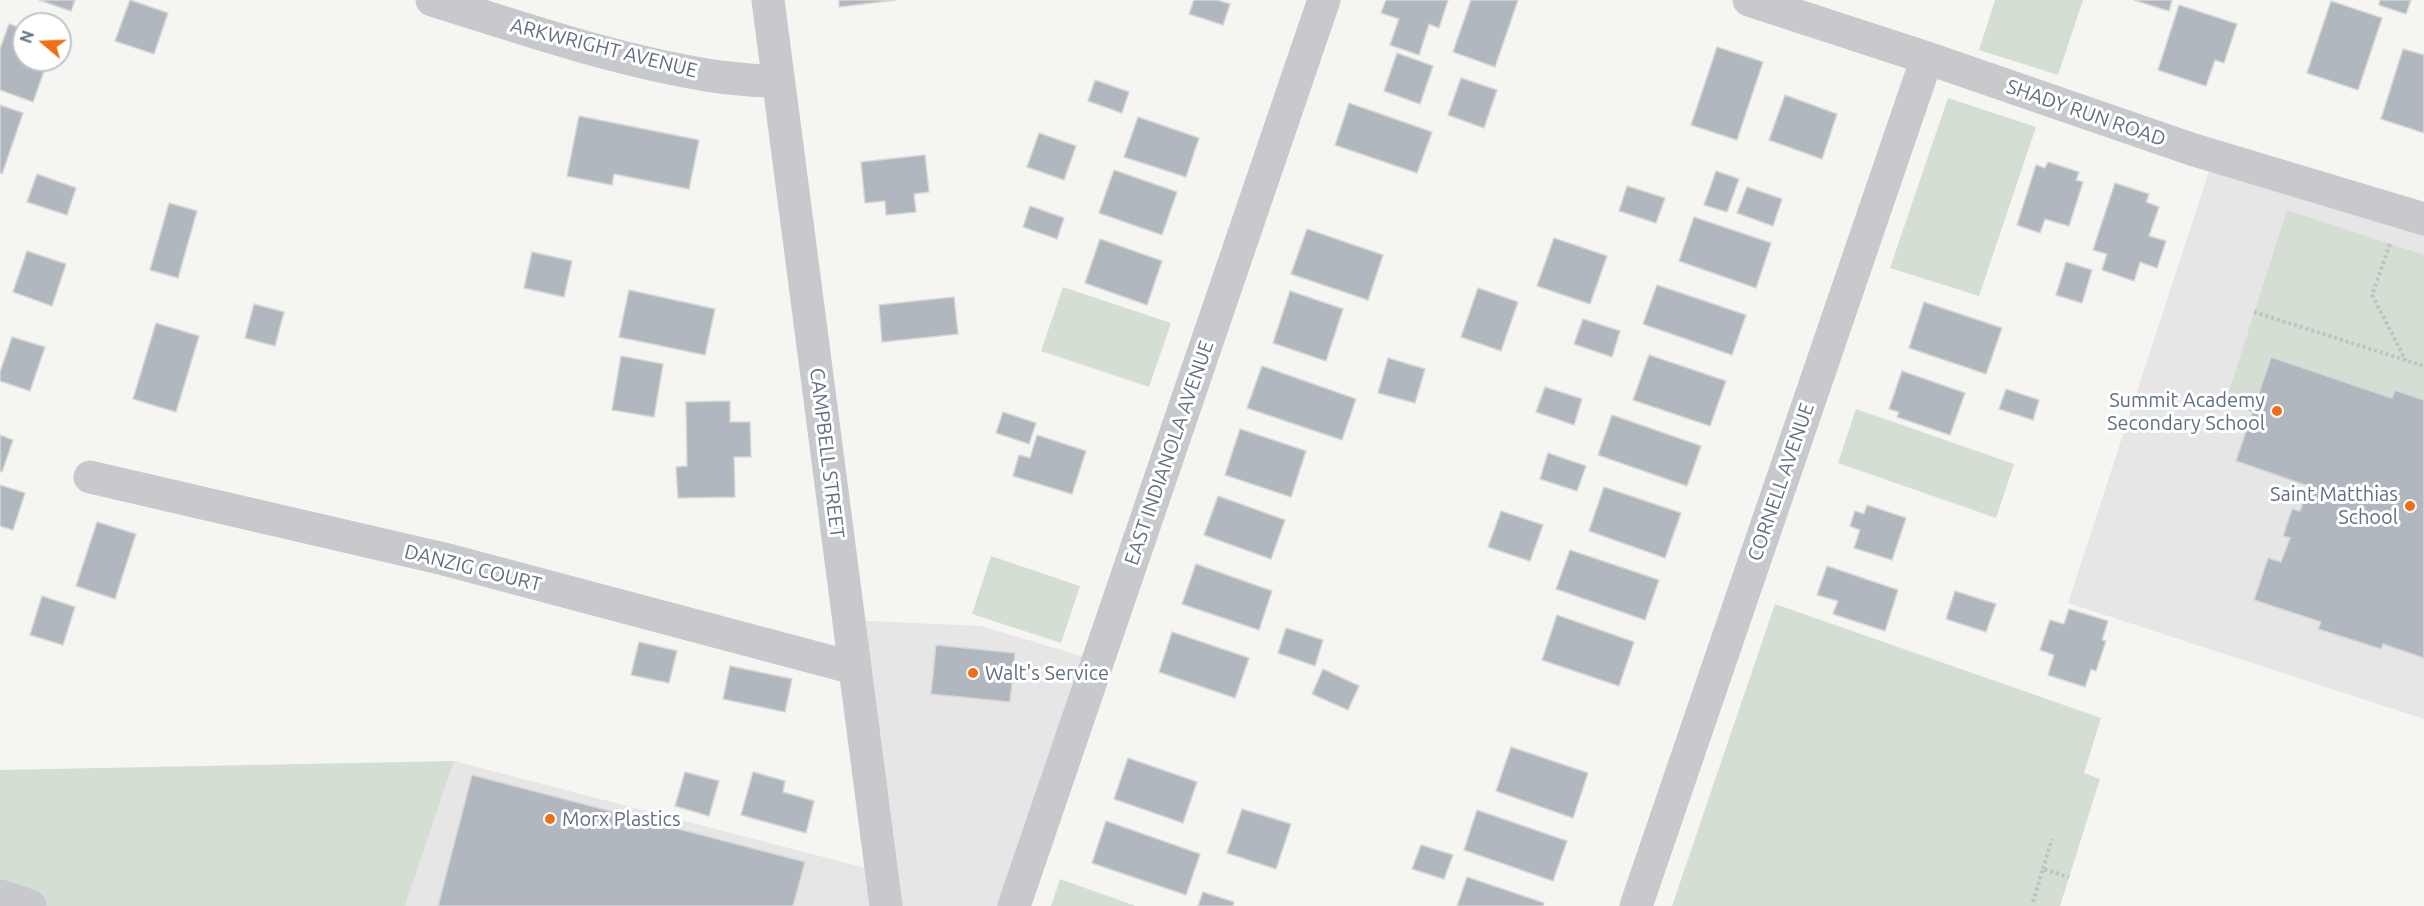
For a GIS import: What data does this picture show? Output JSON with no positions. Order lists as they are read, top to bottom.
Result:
{
  "streets": {
    "street": [
      "ARKWRIGHT AVENUE",
      "SHADY RUN ROAD",
      "CAMPBELL STREET",
      "EAST INDIANOLA AVENUE",
      "CORNELL AVENUE",
      "DANZIG COURT"
    ]
  },
  "crossings": [
    ["ARKWRIGHT AVENUE", "CAMPBELL STREET"],
    ["SHADY RUN ROAD", "CORNELL AVENUE"],
    ["CAMPBELL STREET", "DANZIG COURT"]
  ],
  "places": [
    "Summit Academy Secondary School",
    "Saint Matthias School",
    "Walt's Service",
    "Morx Plastics"
  ],
  "north": "left"
}
